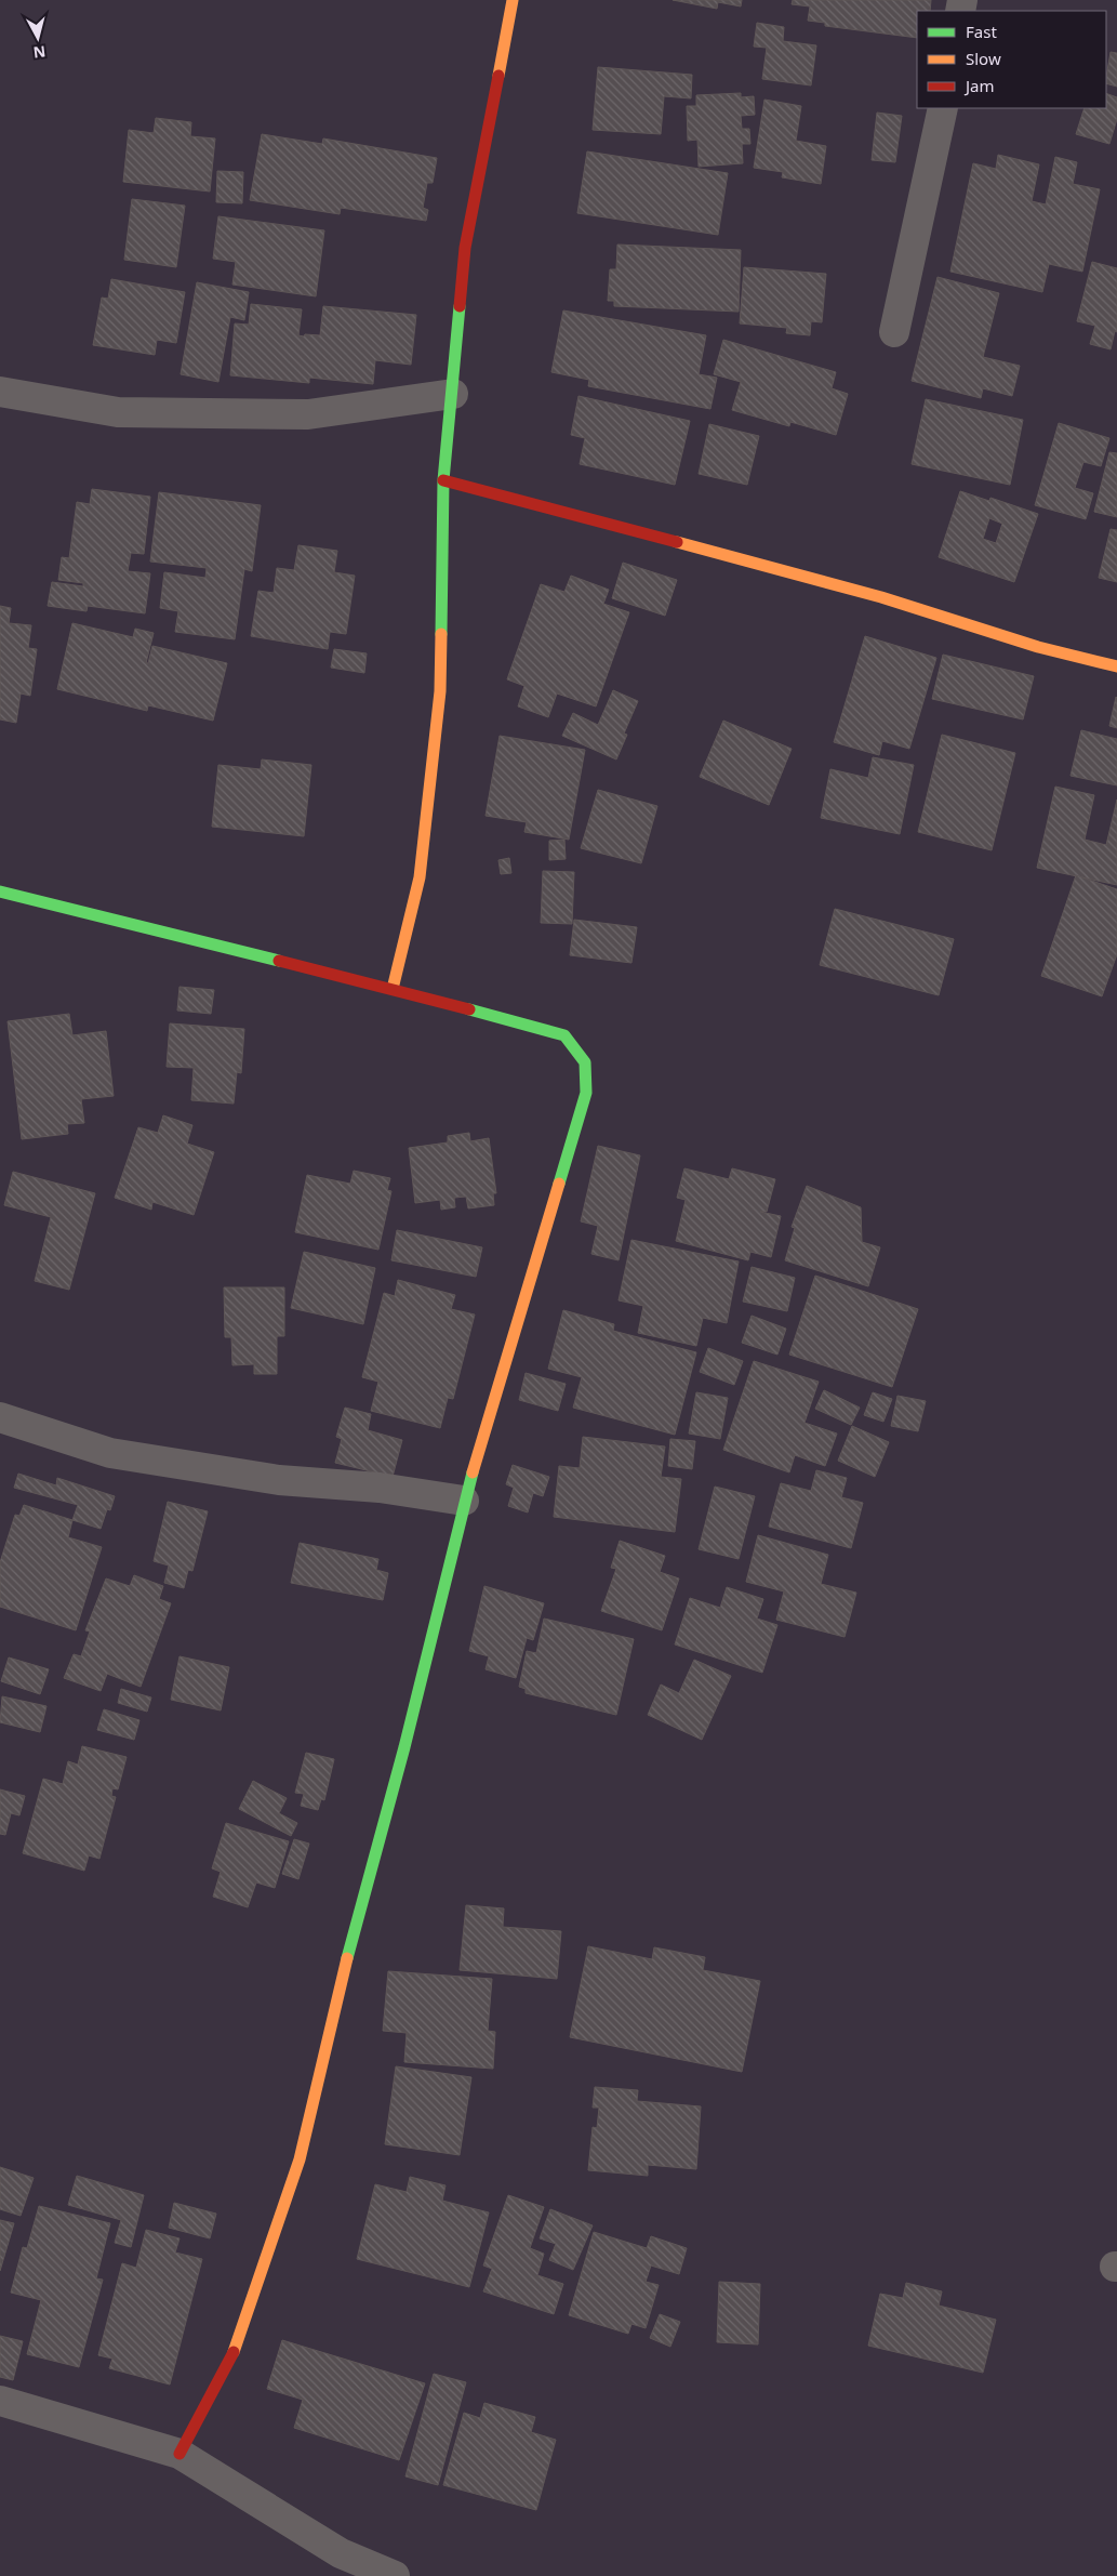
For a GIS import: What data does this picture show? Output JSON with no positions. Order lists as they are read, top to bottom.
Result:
{
  "legend": ["Fast", "Slow", "Jam"],
  "north": "bottom"
}
